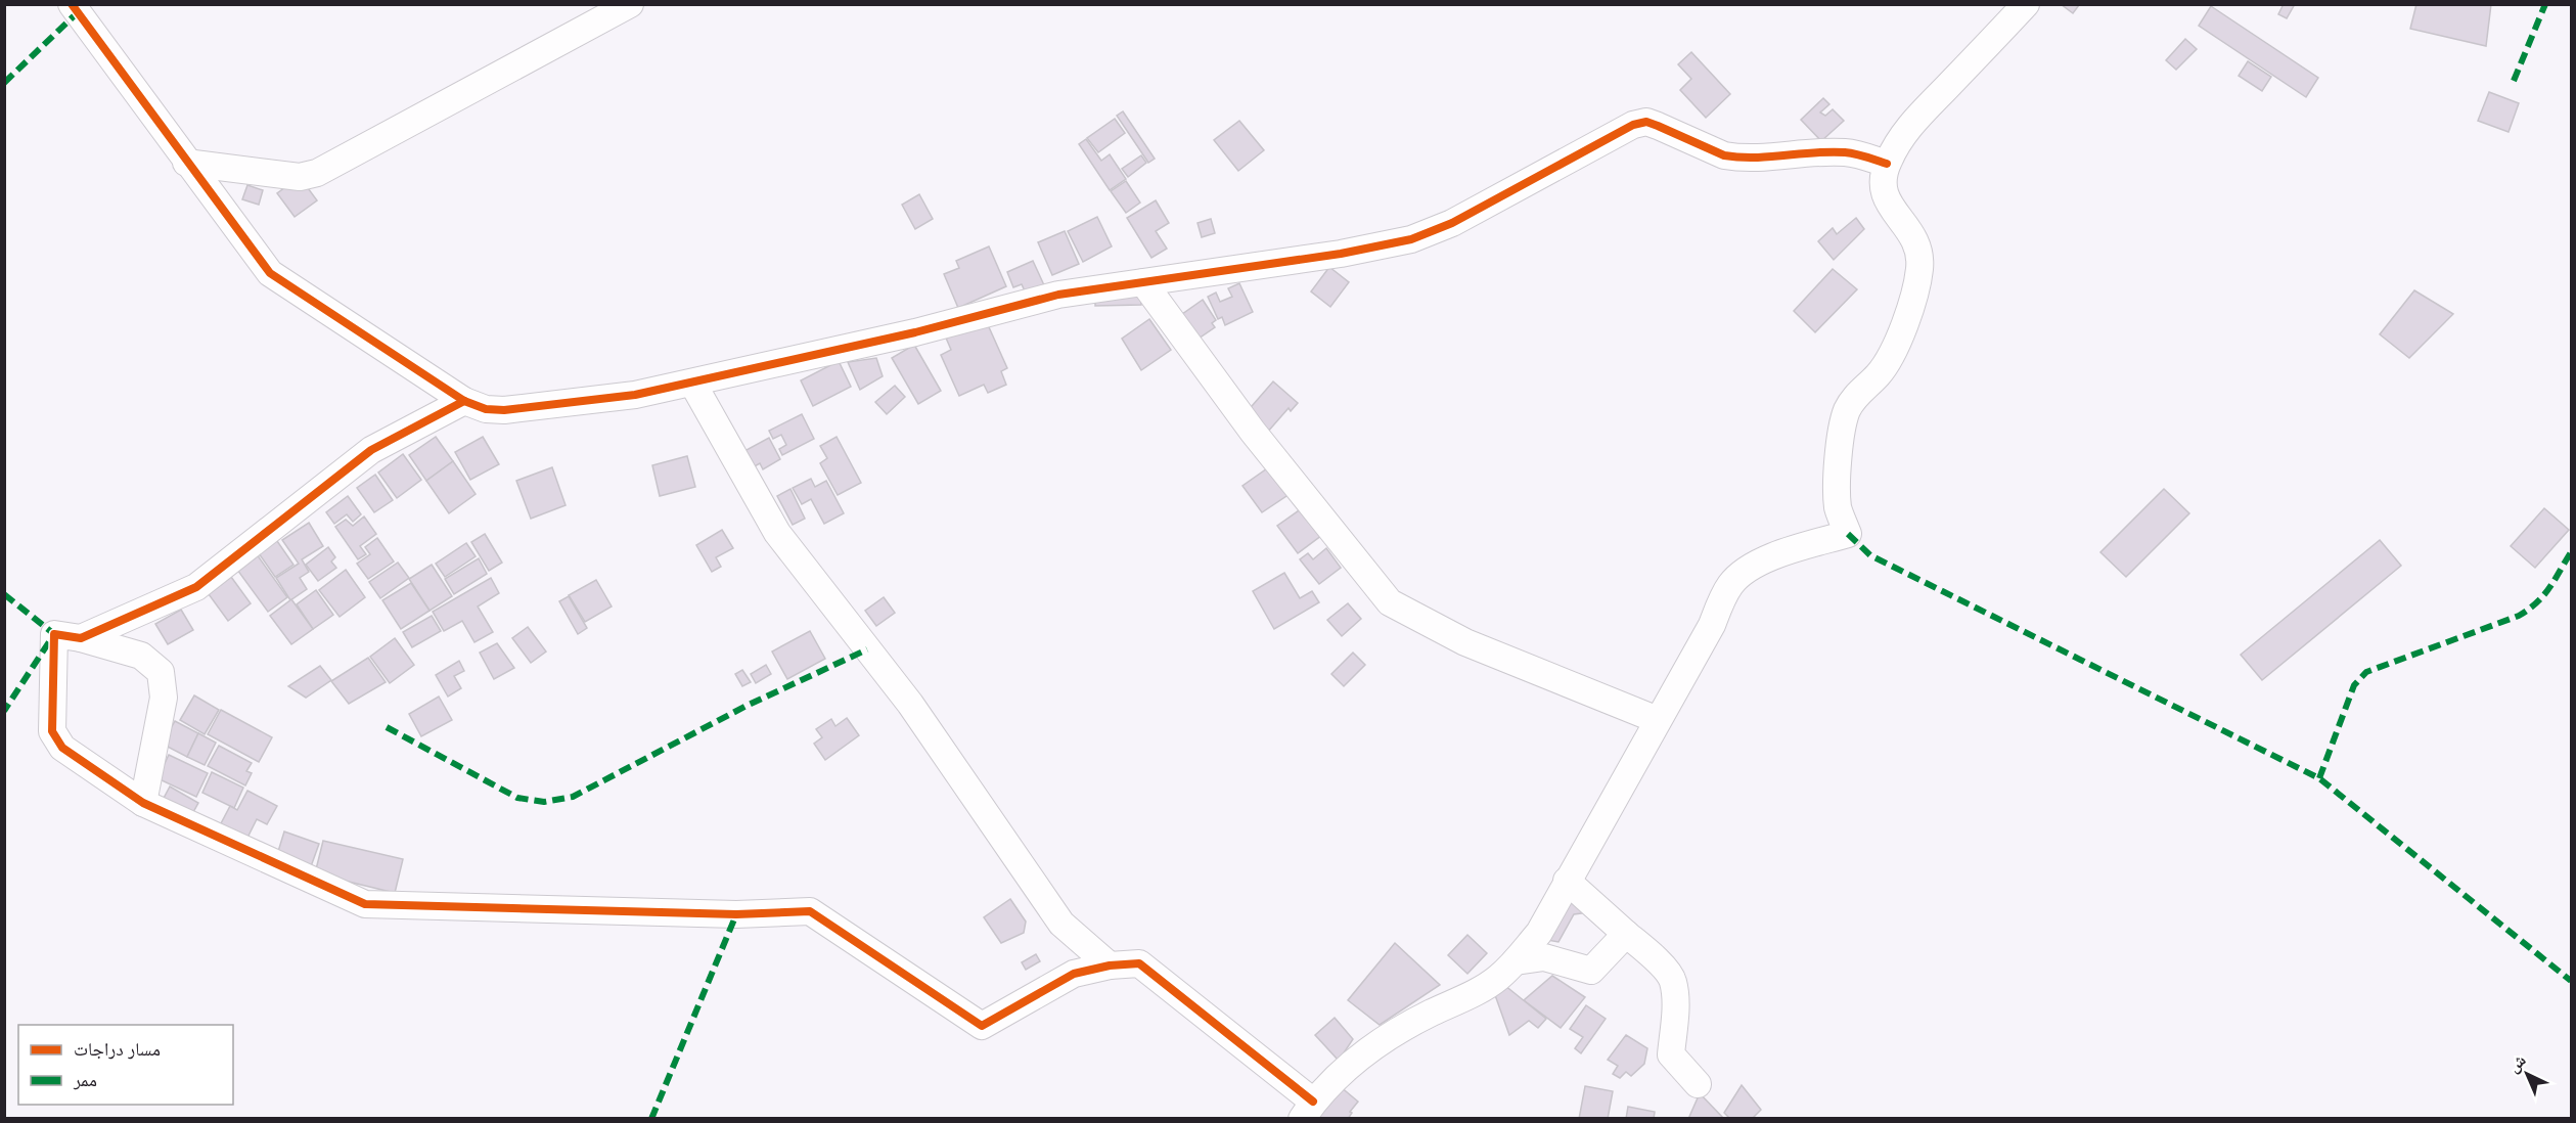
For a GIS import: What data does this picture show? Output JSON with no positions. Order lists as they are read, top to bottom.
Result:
{
  "legend": ["مسار دراجات", "ممر"],
  "north": "top left"
}
